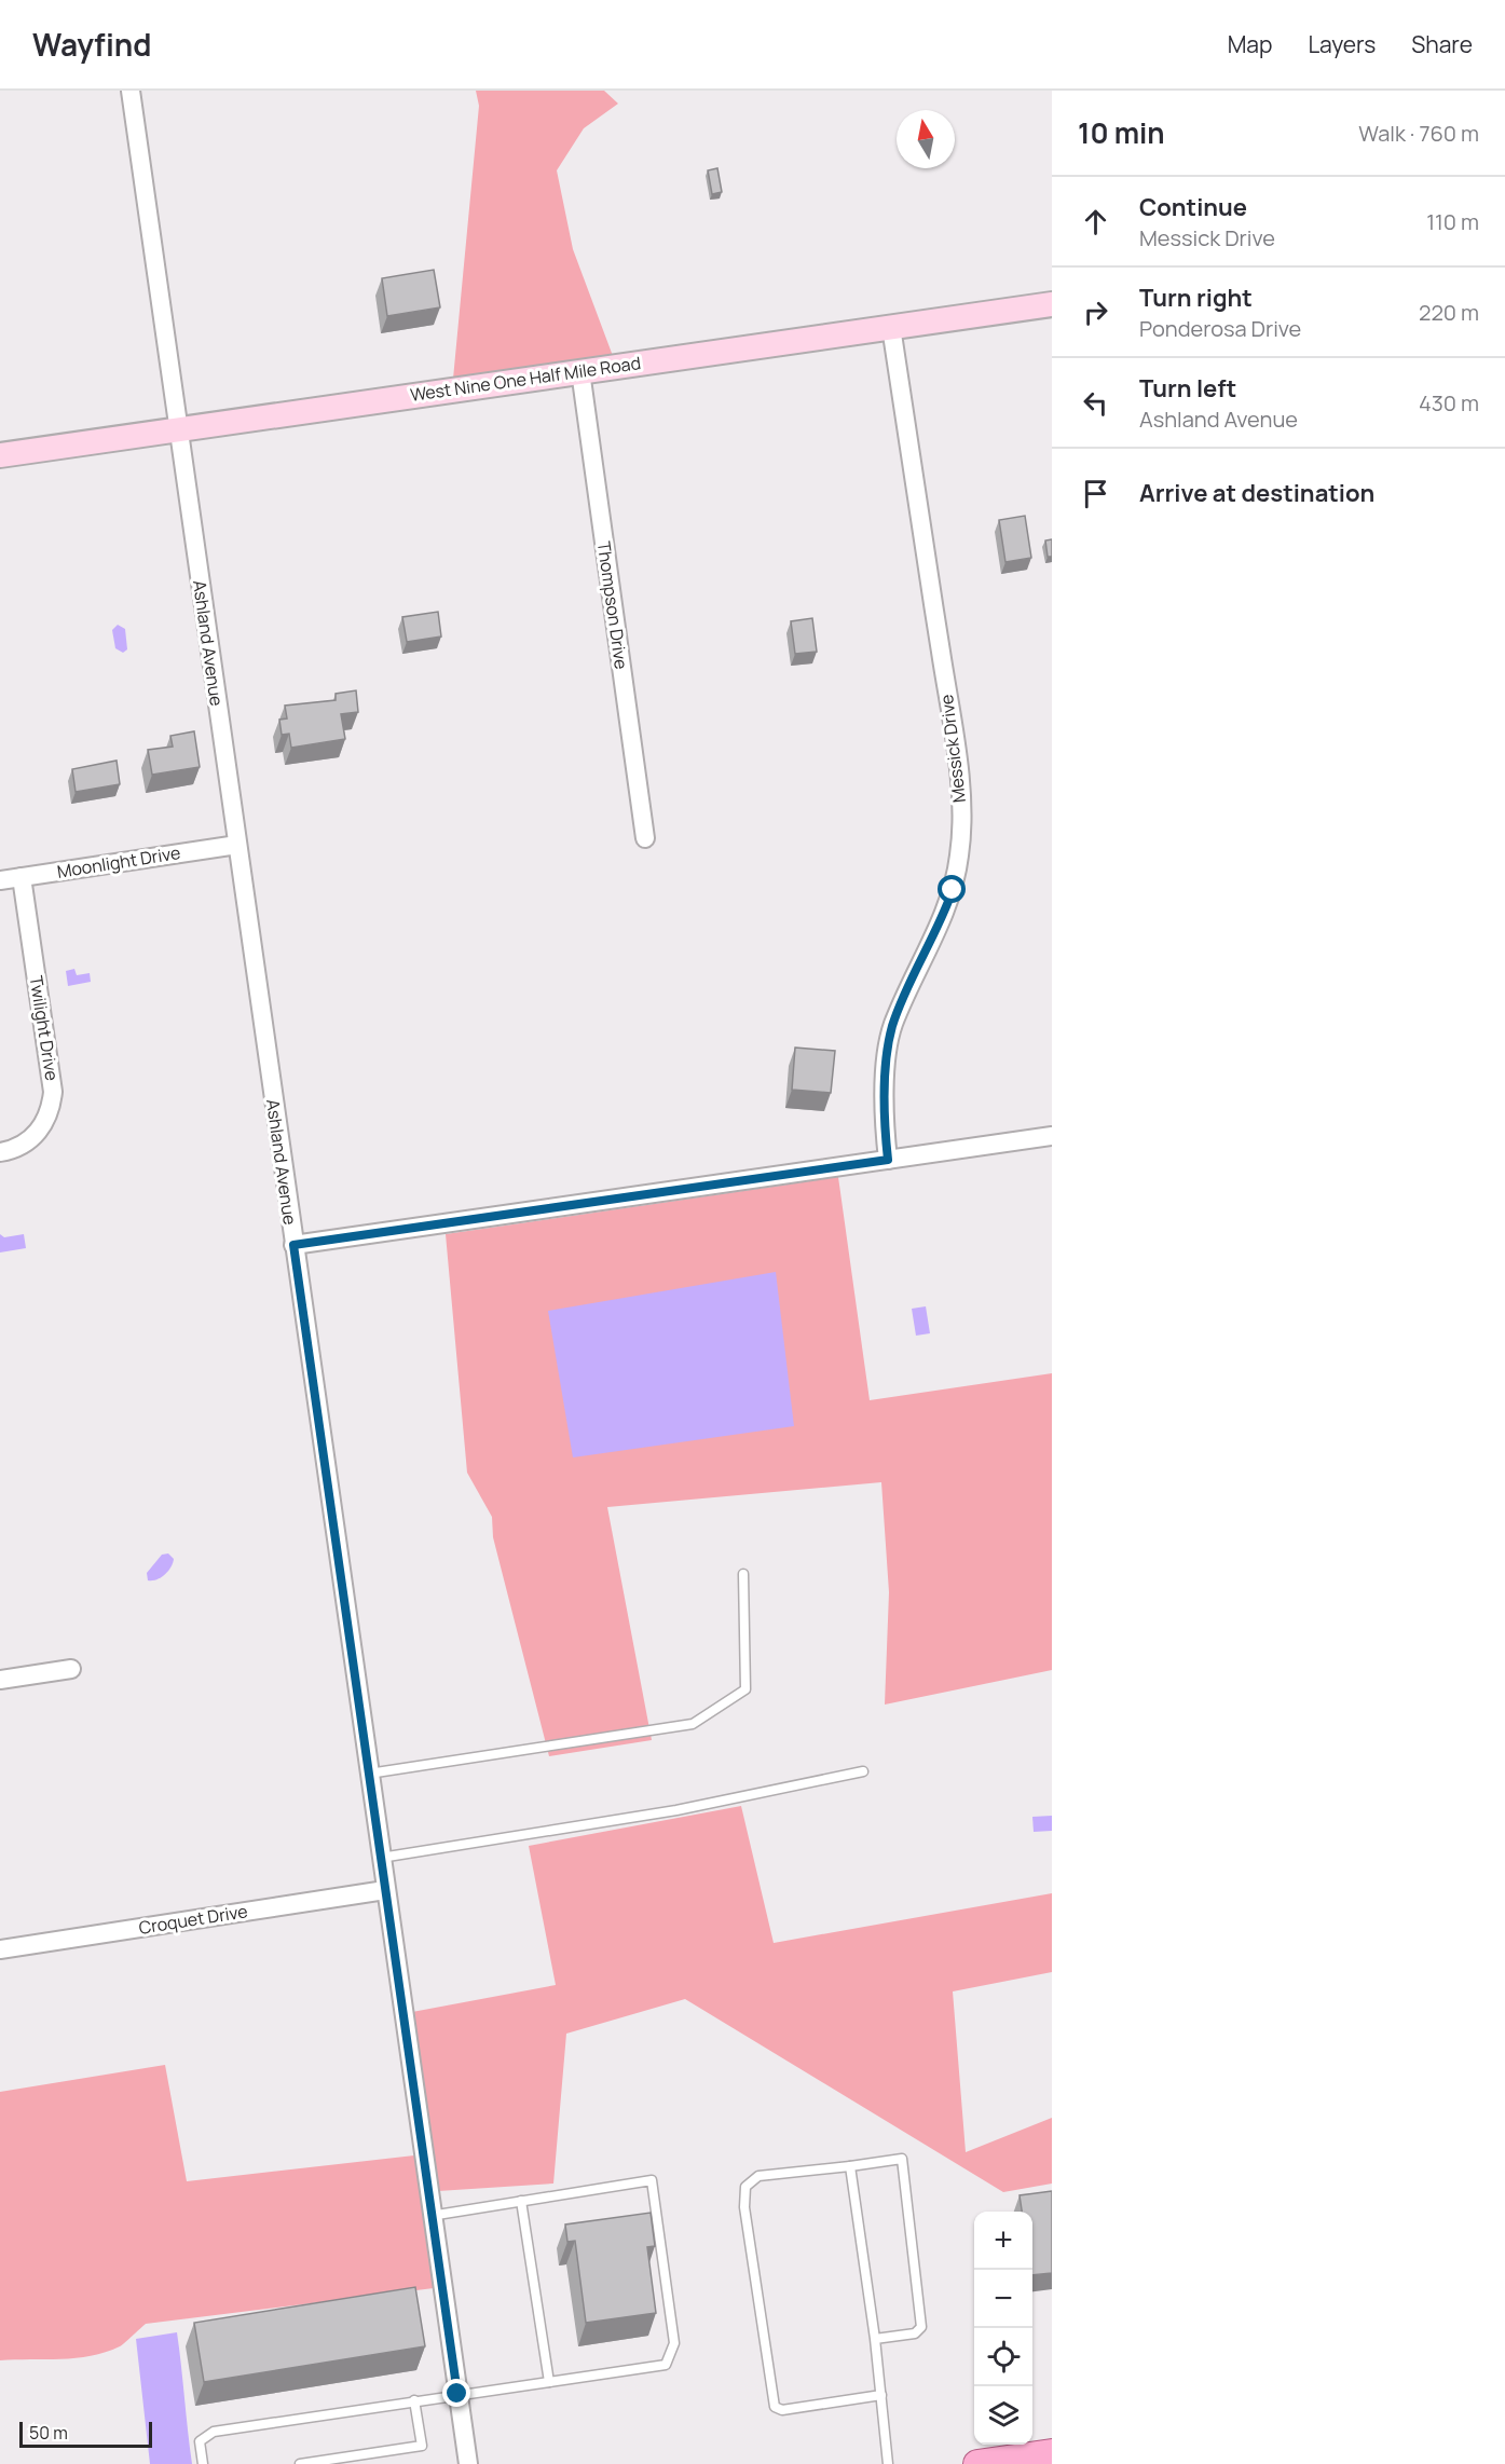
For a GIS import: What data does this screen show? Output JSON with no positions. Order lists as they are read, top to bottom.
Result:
{
  "streets": {
    "street": [
      "West Nine One Half Mile Road",
      "Thompson Drive",
      "Ashland Avenue",
      "Messick Drive",
      "Moonlight Drive",
      "Twilight Drive",
      "Croquet Drive"
    ]
  },
  "crossings": [
    ["West Nine One Half Mile Road", "Thompson Drive"],
    ["West Nine One Half Mile Road", "Ashland Avenue"],
    ["West Nine One Half Mile Road", "Messick Drive"],
    ["Ashland Avenue", "Moonlight Drive"],
    ["Ashland Avenue", "Croquet Drive"],
    ["Moonlight Drive", "Twilight Drive"]
  ],
  "scale_bar": "50 m",
  "north": "top",
  "page": {
    "header": "Wayfind",
    "nav": ["Map", "Layers", "Share"],
    "heading": ["10 min", "Walk · 760 m"],
    "list": [
      ["Continue", "Messick Drive", "110 m"],
      ["Turn right", "Ponderosa Drive", "220 m"],
      ["Turn left", "Ashland Avenue", "430 m"],
      "Arrive at destination"
    ],
    "map_buttons": ["+", "−"],
    "scale": "50 m"
  }
}
